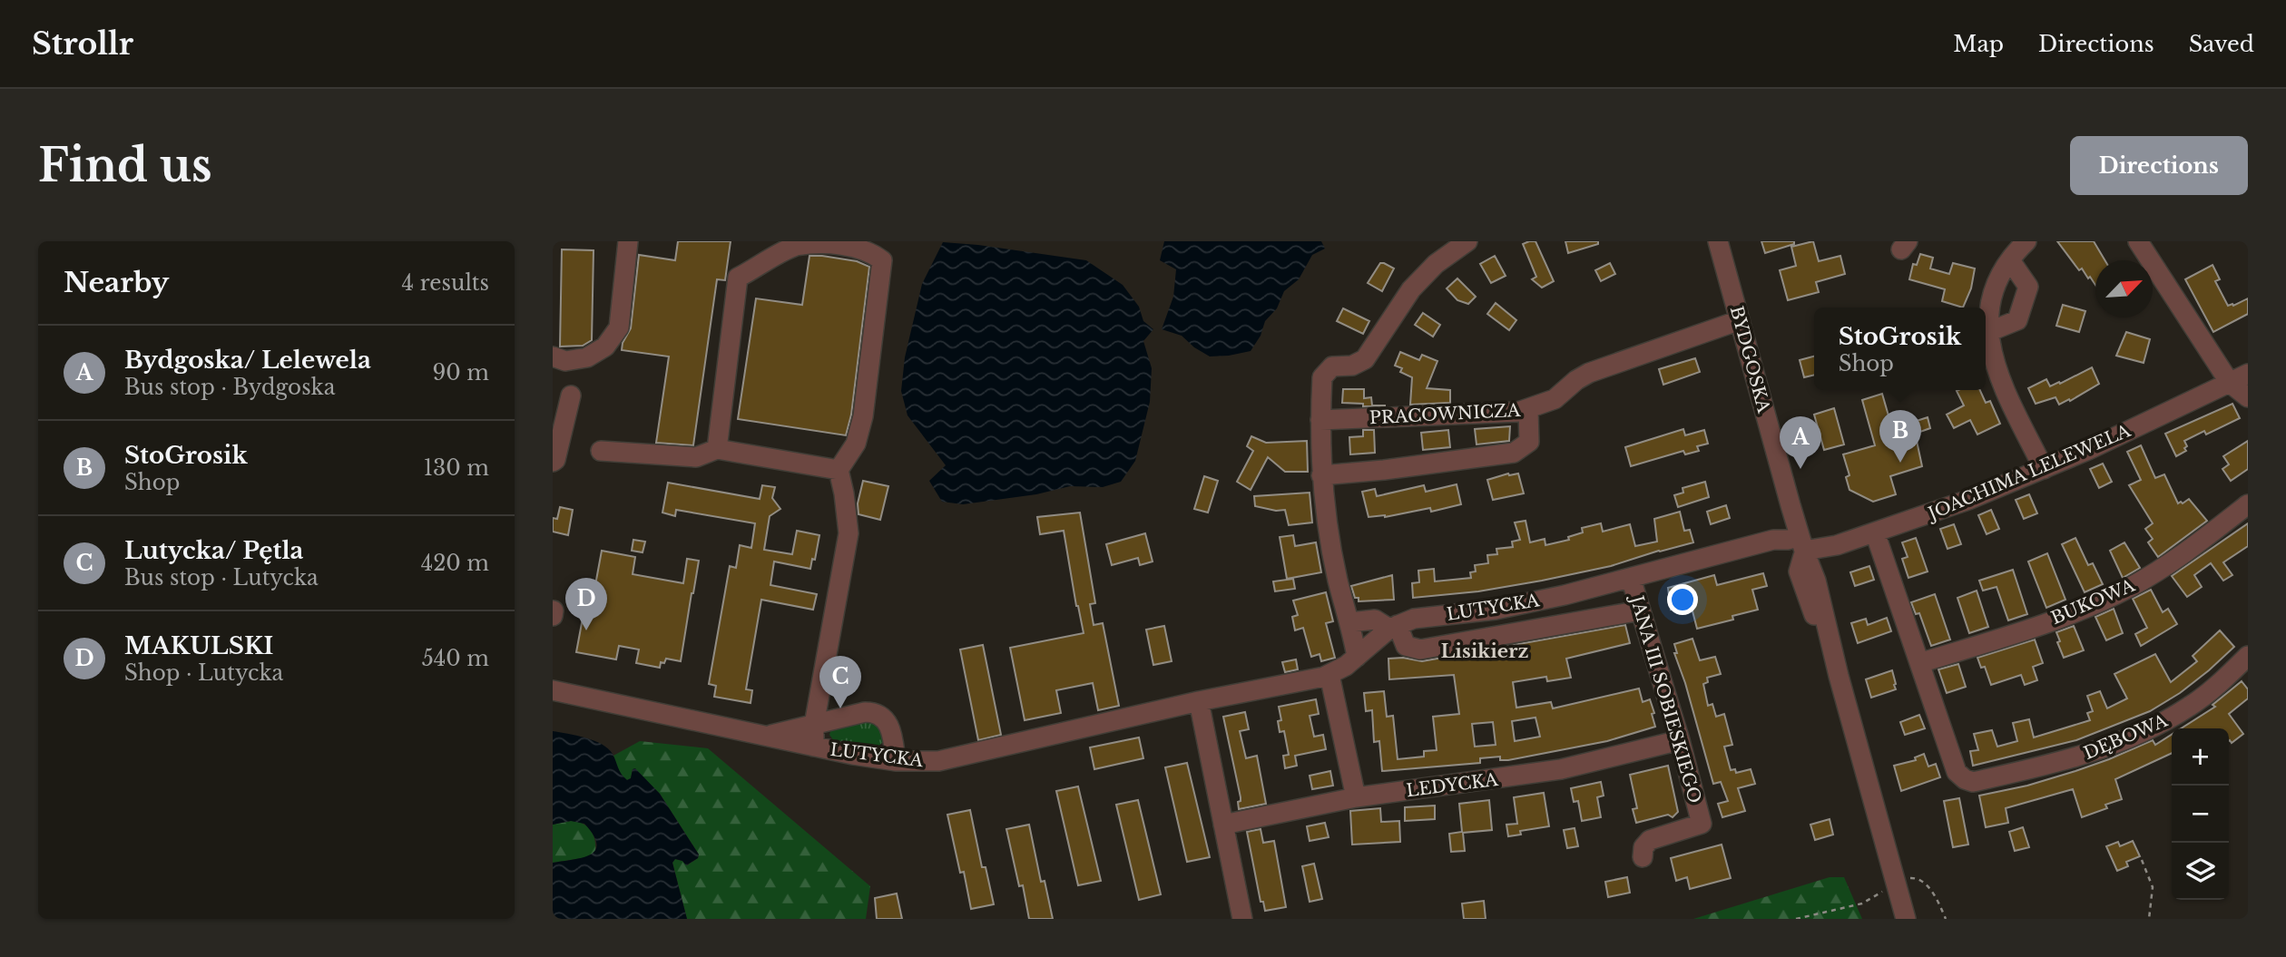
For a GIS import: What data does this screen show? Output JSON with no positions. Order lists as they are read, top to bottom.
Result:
{
  "streets": {
    "street": [
      "BYDGOSKA",
      "PRACOWNICZA",
      "JOACHIMA LELEWELA",
      "BUKOWA",
      "LUTYCKA",
      "JANA III SOBIESKIEGO",
      "DĘBOWA",
      "LEDYCKA"
    ]
  },
  "crossings": [
    ["BYDGOSKA", "PRACOWNICZA"],
    ["BYDGOSKA", "JOACHIMA LELEWELA"],
    ["BYDGOSKA", "LUTYCKA"],
    ["JOACHIMA LELEWELA", "LUTYCKA"],
    ["BUKOWA", "DĘBOWA"],
    ["LUTYCKA", "JANA III SOBIESKIEGO"],
    ["JANA III SOBIESKIEGO", "LEDYCKA"]
  ],
  "districts": ["Lisikierz"],
  "north": "top right",
  "page": {
    "header": "Strollr",
    "nav": ["Map", "Directions", "Saved"],
    "buttons": "Directions",
    "title": "Find us",
    "heading": ["Nearby", "4 results"],
    "popup": ["StoGrosik", "Shop"],
    "list": [
      {
        "mark": "A",
        "name": "Bydgoska/ Lelewela",
        "note": "Bus stop · Bydgoska",
        "value": "90 m"
      },
      {
        "mark": "B",
        "name": "StoGrosik",
        "note": "Shop",
        "value": "130 m"
      },
      {
        "mark": "C",
        "name": "Lutycka/ Pętla",
        "note": "Bus stop · Lutycka",
        "value": "420 m"
      },
      {
        "mark": "D",
        "name": "MAKULSKI",
        "note": "Shop · Lutycka",
        "value": "540 m"
      }
    ],
    "pins": [
      "B",
      "A",
      "D",
      "C"
    ],
    "map_buttons": ["+", "−"]
  }
}
